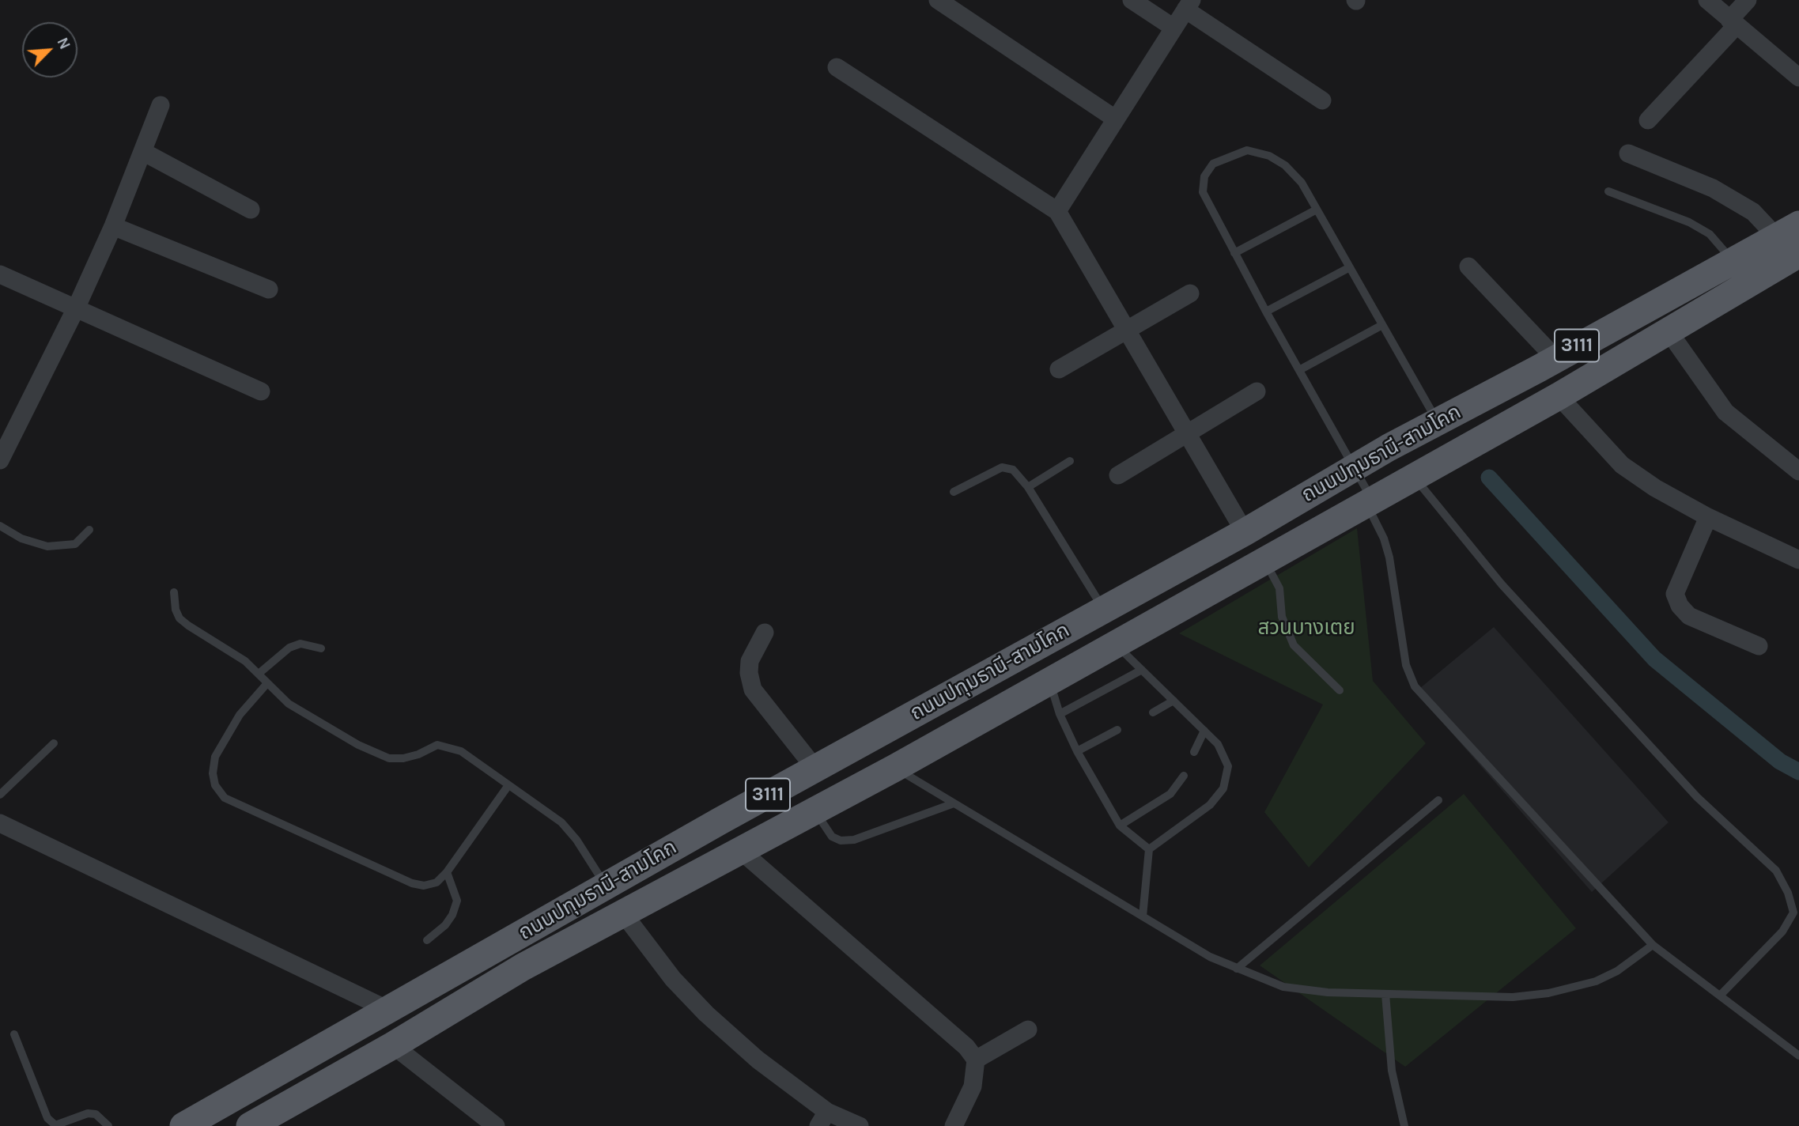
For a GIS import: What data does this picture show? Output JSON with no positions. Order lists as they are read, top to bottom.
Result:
{
  "streets": {
    "main road": ["3111", "ถนนปทุมธานี-สามโคก"]
  },
  "parks": ["สวนบางเตย"],
  "north": "top right"
}
